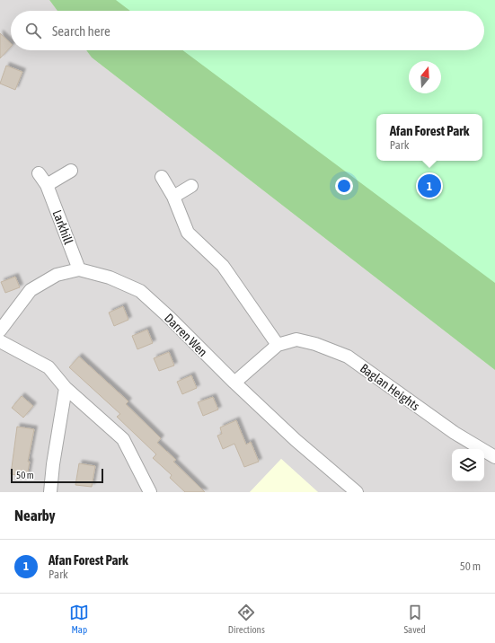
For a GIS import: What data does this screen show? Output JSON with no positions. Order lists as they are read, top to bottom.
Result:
{
  "streets": {
    "street": ["Larkhill", "Darren Wen", "Baglan Heights"]
  },
  "crossings": [
    ["Larkhill", "Darren Wen"],
    ["Darren Wen", "Baglan Heights"]
  ],
  "scale_bar": "50 m",
  "north": "top",
  "page": {
    "search": "Search here",
    "popup": ["Afan Forest Park", "Park"],
    "pins": "1",
    "scale": "50 m",
    "heading": "Nearby",
    "list": [
      {
        "mark": "1",
        "name": "Afan Forest Park",
        "note": "Park",
        "value": "50 m"
      }
    ],
    "nav": ["Map", "Directions", "Saved"]
  }
}
